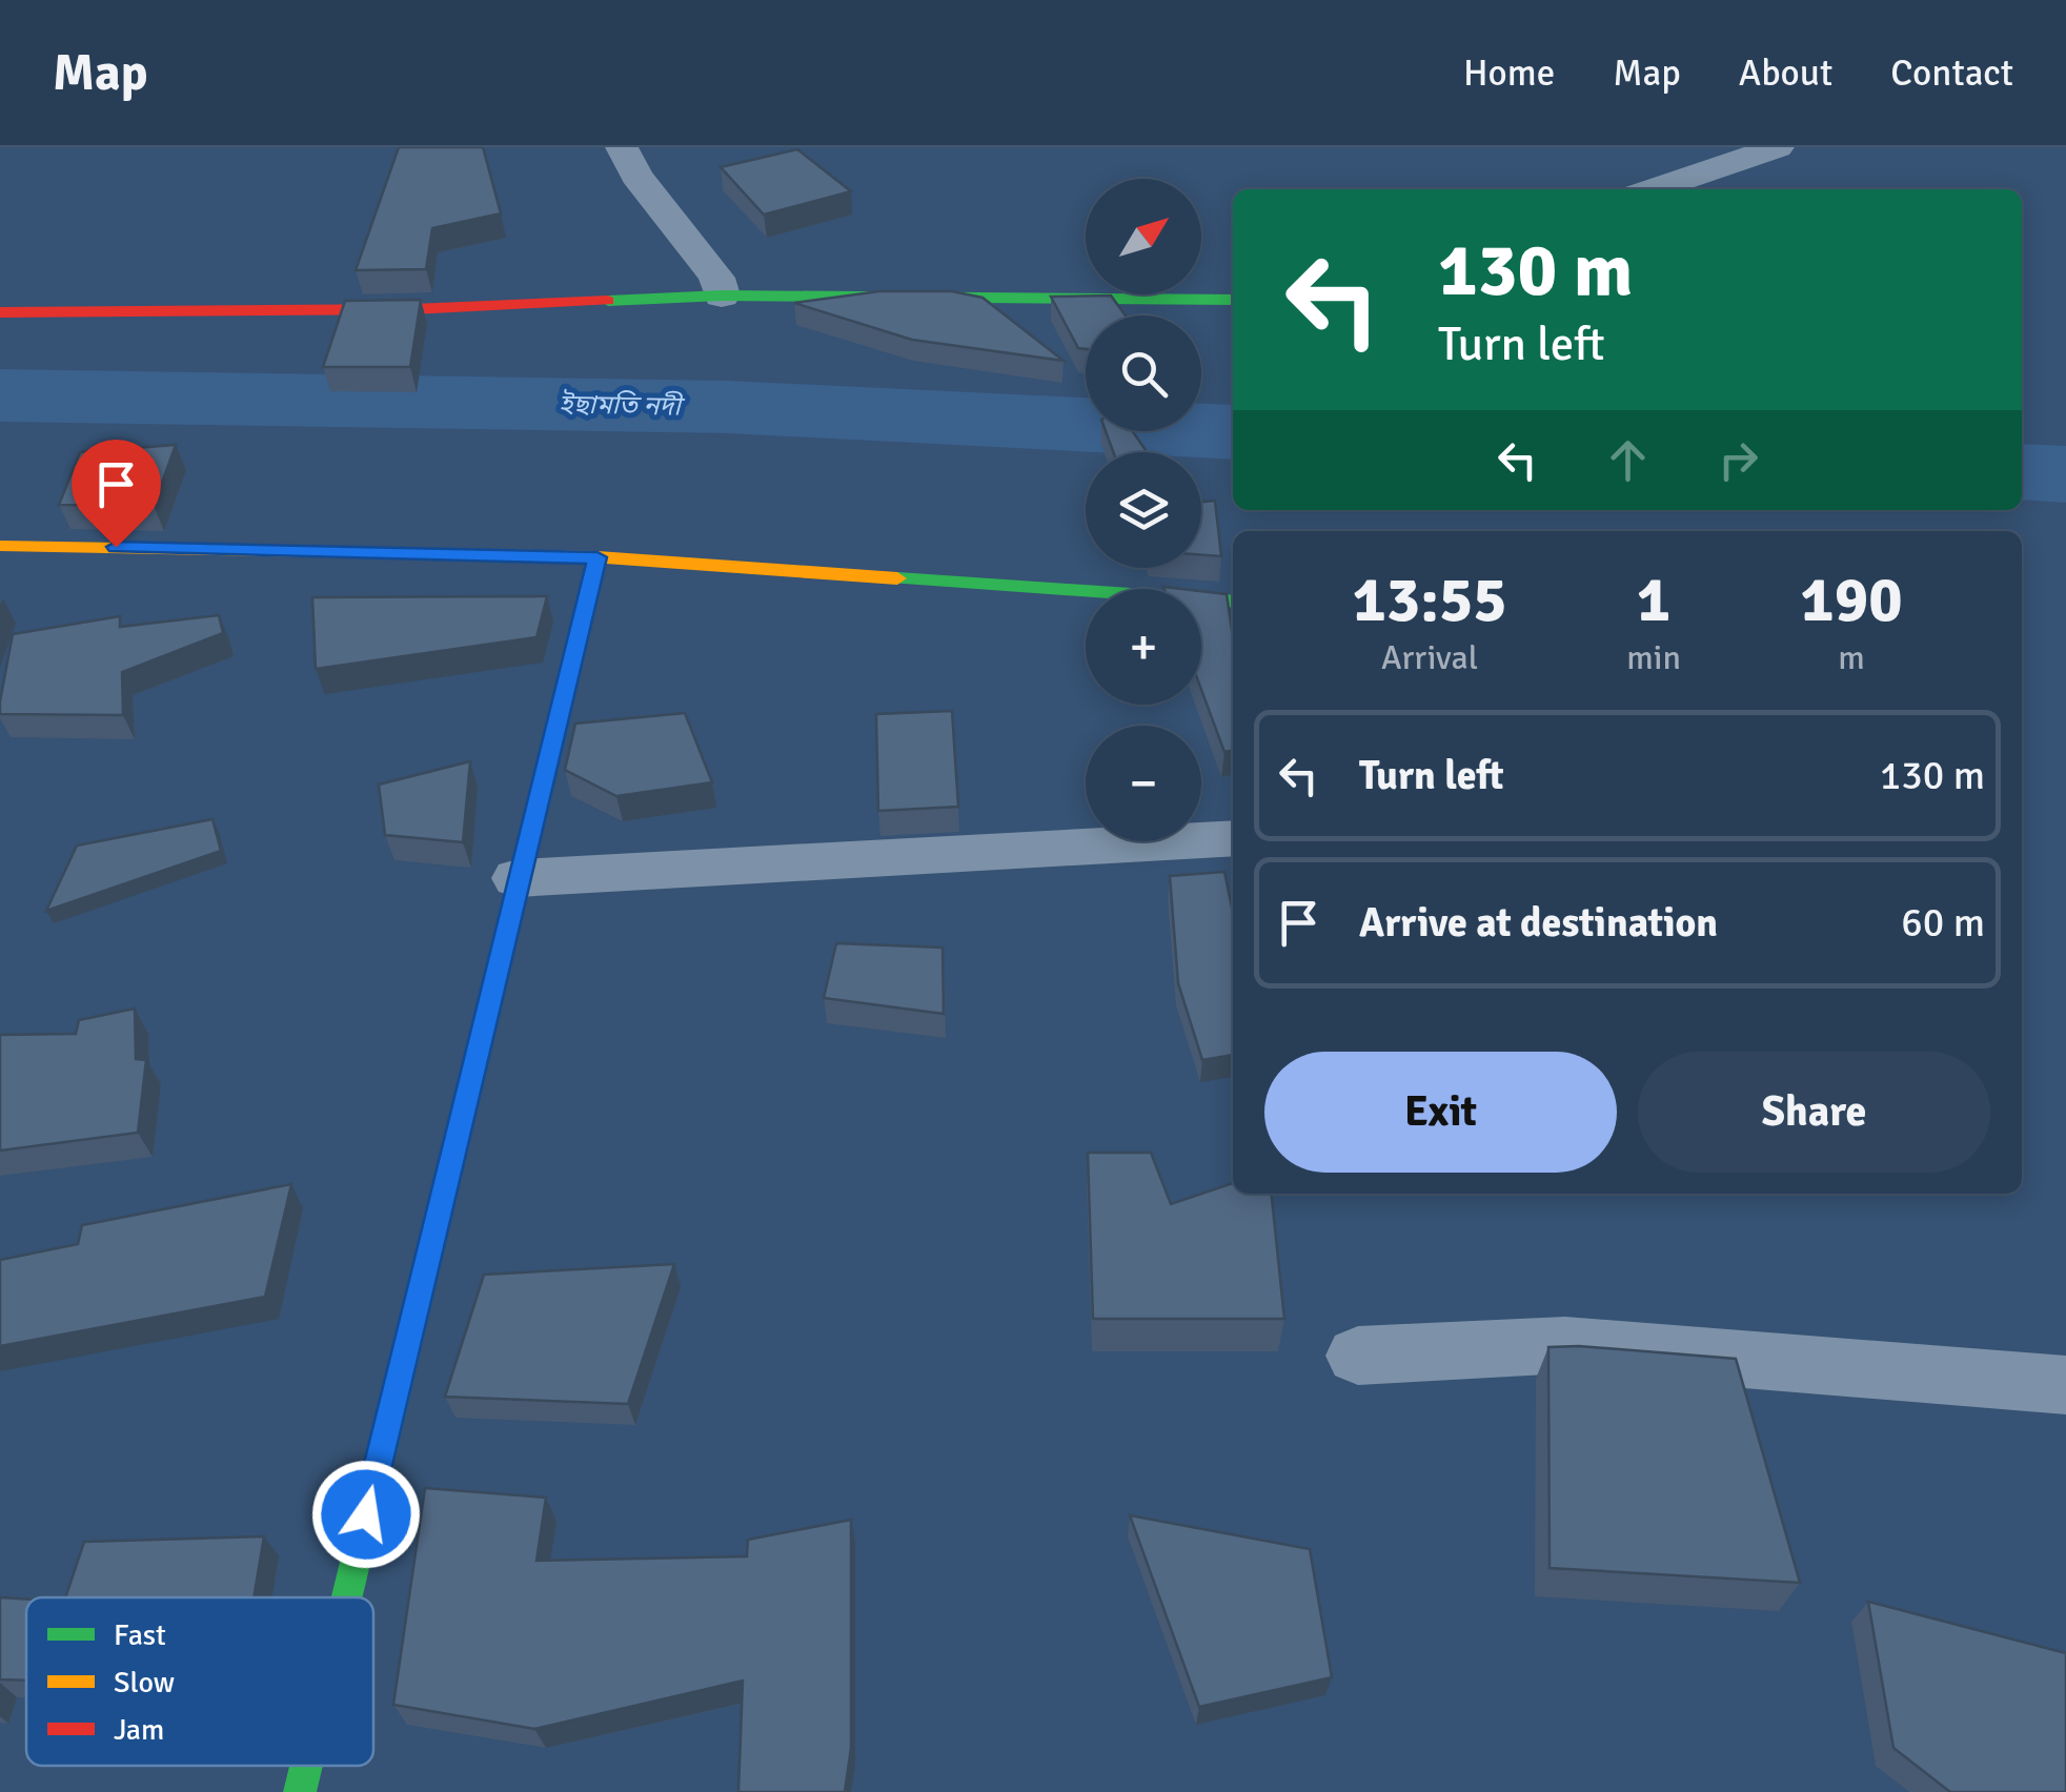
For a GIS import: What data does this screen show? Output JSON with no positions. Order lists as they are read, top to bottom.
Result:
{
  "water": ["ইছামতি নদী"],
  "legend": ["Fast", "Slow", "Jam"],
  "north": "top right",
  "page": {
    "header": "Map",
    "nav": [
      "Home",
      "Map",
      "About",
      "Contact"
    ],
    "map_buttons": ["+", "−"],
    "turn": ["130 m", "Turn left"],
    "eta": [
      "13:55",
      "Arrival",
      "1",
      "min",
      "190",
      "m"
    ],
    "list": [
      {
        "name": "Turn left",
        "value": "130 m"
      },
      {
        "name": "Arrive at destination",
        "value": "60 m"
      }
    ],
    "buttons": ["Exit", "Share"]
  }
}
